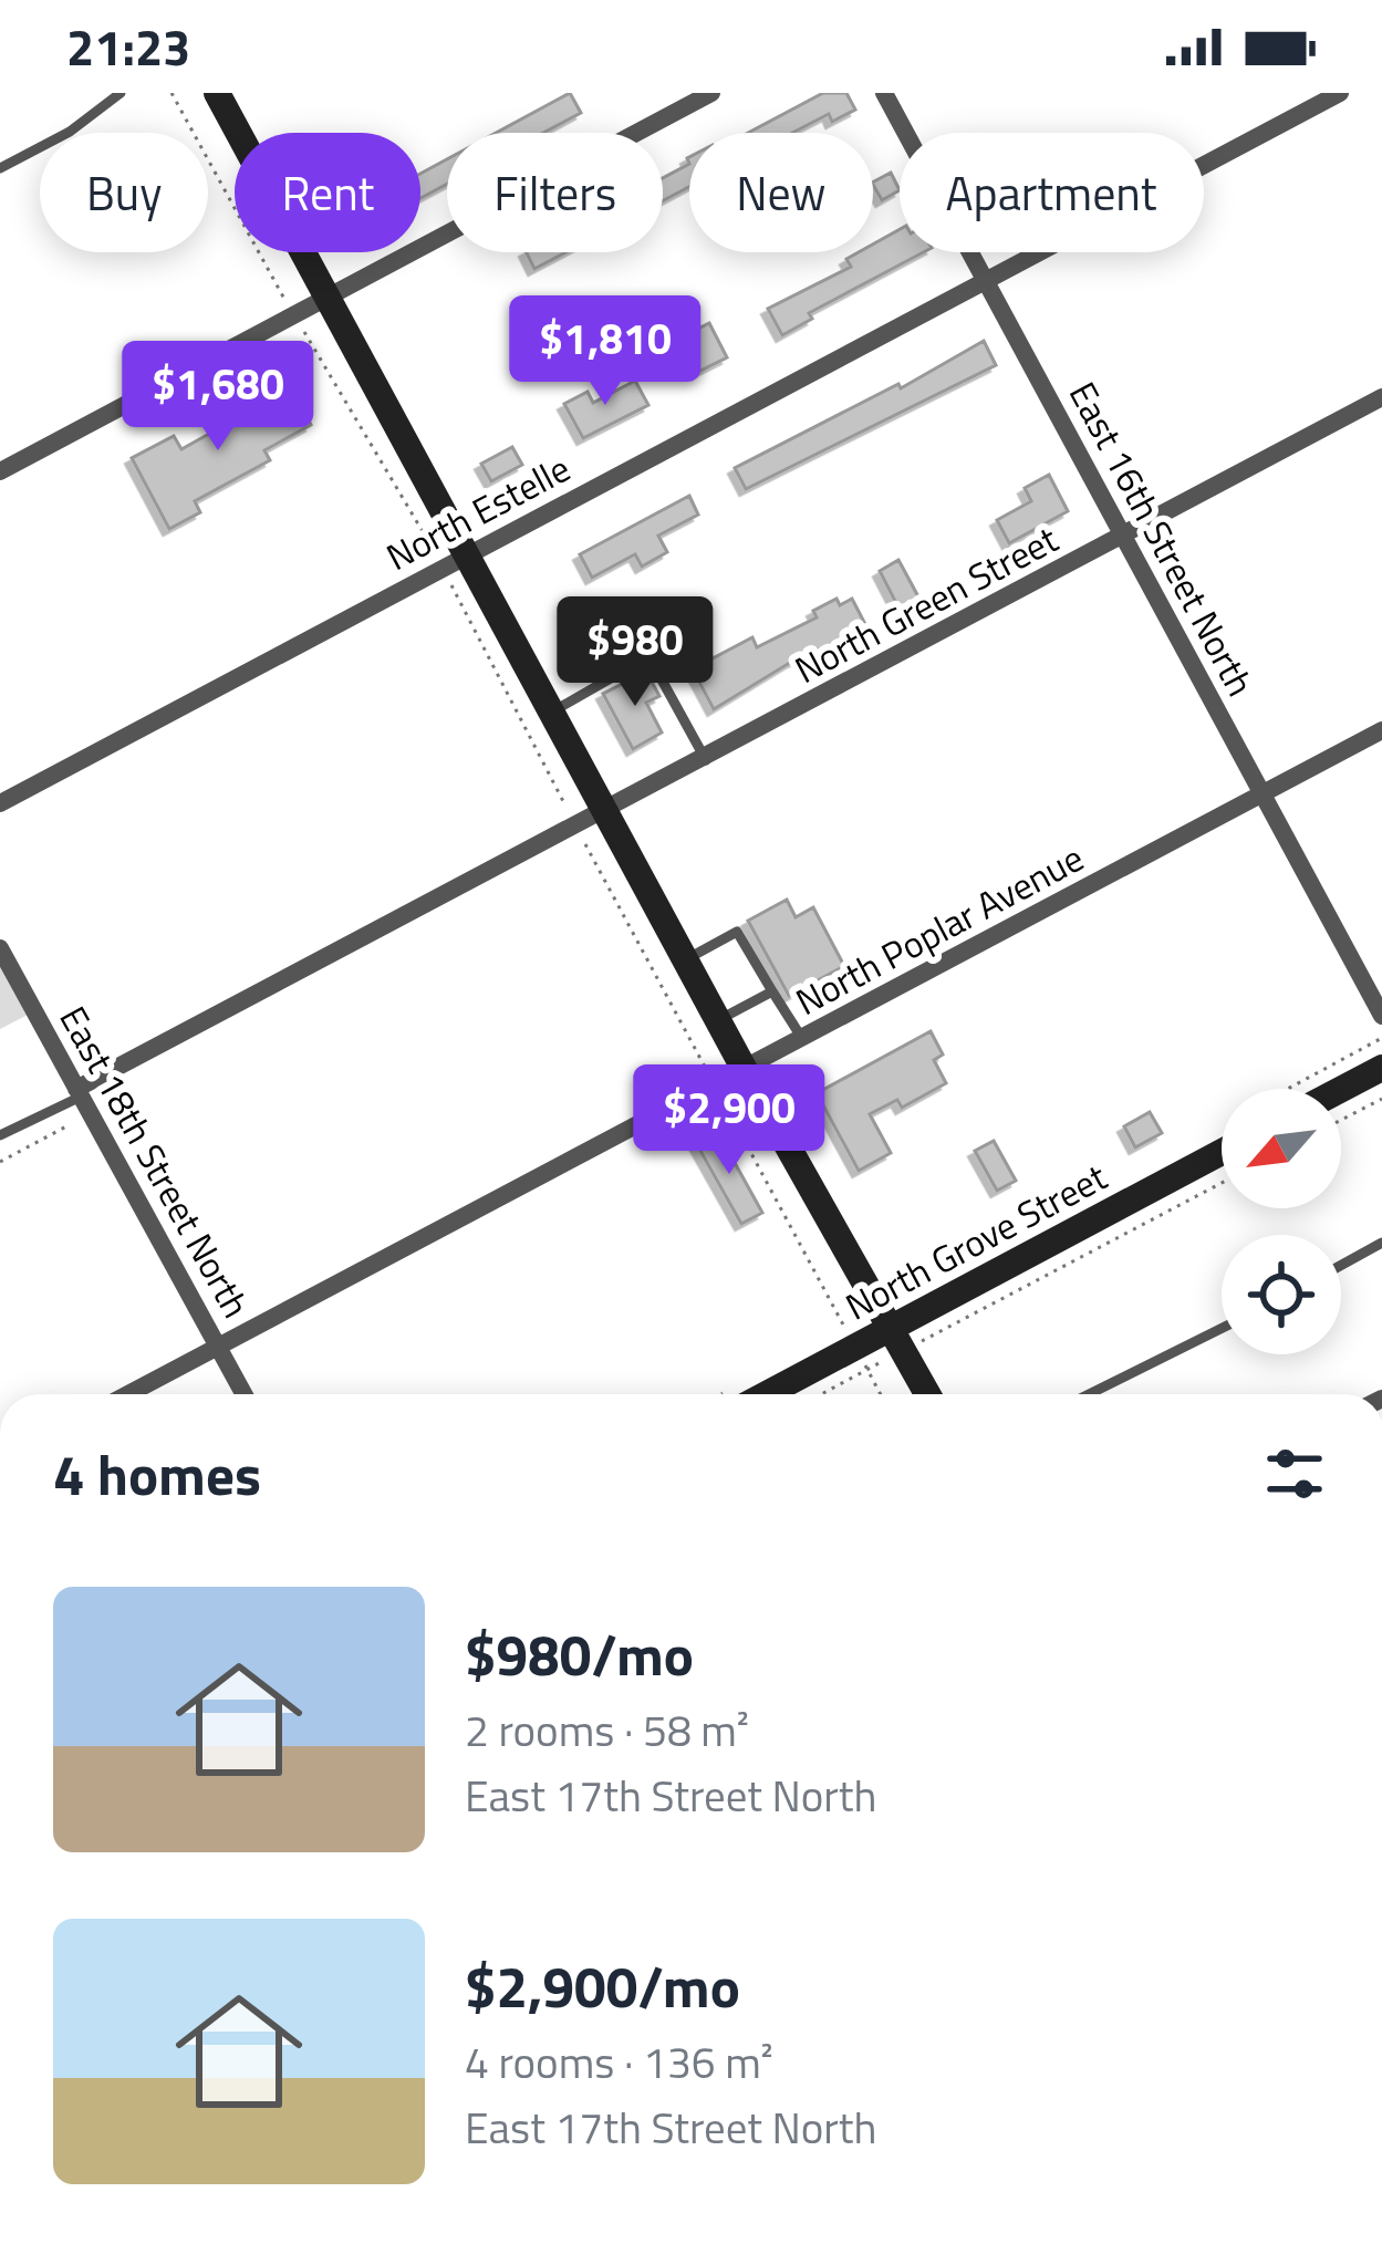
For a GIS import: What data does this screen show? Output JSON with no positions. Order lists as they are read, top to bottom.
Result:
{
  "streets": {
    "street": [
      "North Estelle",
      "East 16th Street North",
      "North Green Street",
      "North Poplar Avenue",
      "East 18th Street North",
      "North Grove Street"
    ]
  },
  "crossings": [
    ["North Estelle", "East 16th Street North"],
    ["East 16th Street North", "North Green Street"],
    ["East 16th Street North", "North Poplar Avenue"],
    ["North Green Street", "East 18th Street North"],
    ["North Poplar Avenue", "East 18th Street North"]
  ],
  "north": "bottom left",
  "page": {
    "status": "21:23",
    "chip": [
      "Buy",
      "Rent",
      "Filters",
      "New",
      "Apartment"
    ],
    "price": [
      "$1,810",
      "$1,680",
      "$980",
      "$2,900"
    ],
    "heading": "4 homes",
    "list": [
      {
        "name": "$980/mo",
        "note": "2 rooms · 58 m² · East 17th Street North"
      },
      {
        "name": "$2,900/mo",
        "note": "4 rooms · 136 m² · East 17th Street North"
      }
    ]
  }
}
